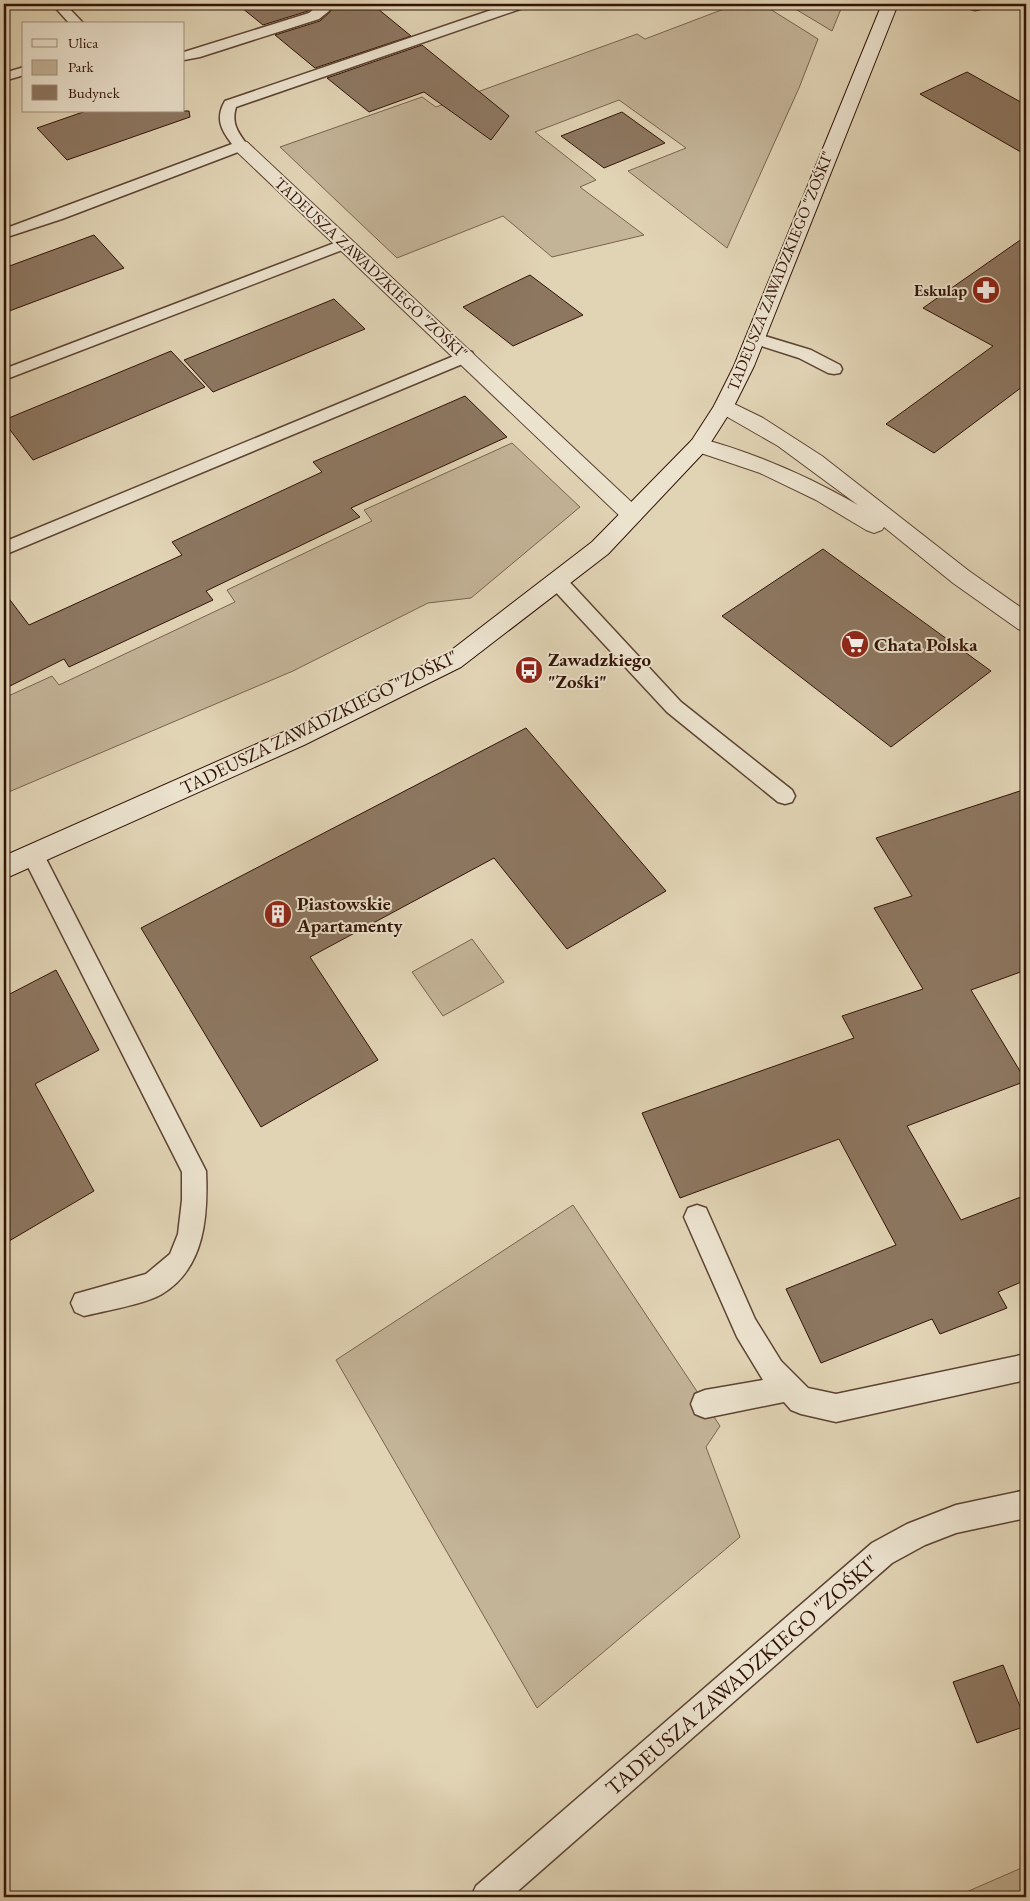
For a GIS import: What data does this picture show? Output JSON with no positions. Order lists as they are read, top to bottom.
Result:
{
  "streets": {
    "street": ["TADEUSZA ZAWADZKIEGO \"ZOŚKI\""]
  },
  "places": {
    "pharmacy": ["Eskulap"],
    "supermarket": ["Chata Polska"],
    "bus stop": ["Zawadzkiego \"Zośki\""],
    "building": ["Piastowskie Apartamenty"]
  },
  "legend": ["Ulica", "Park", "Budynek"]
}
